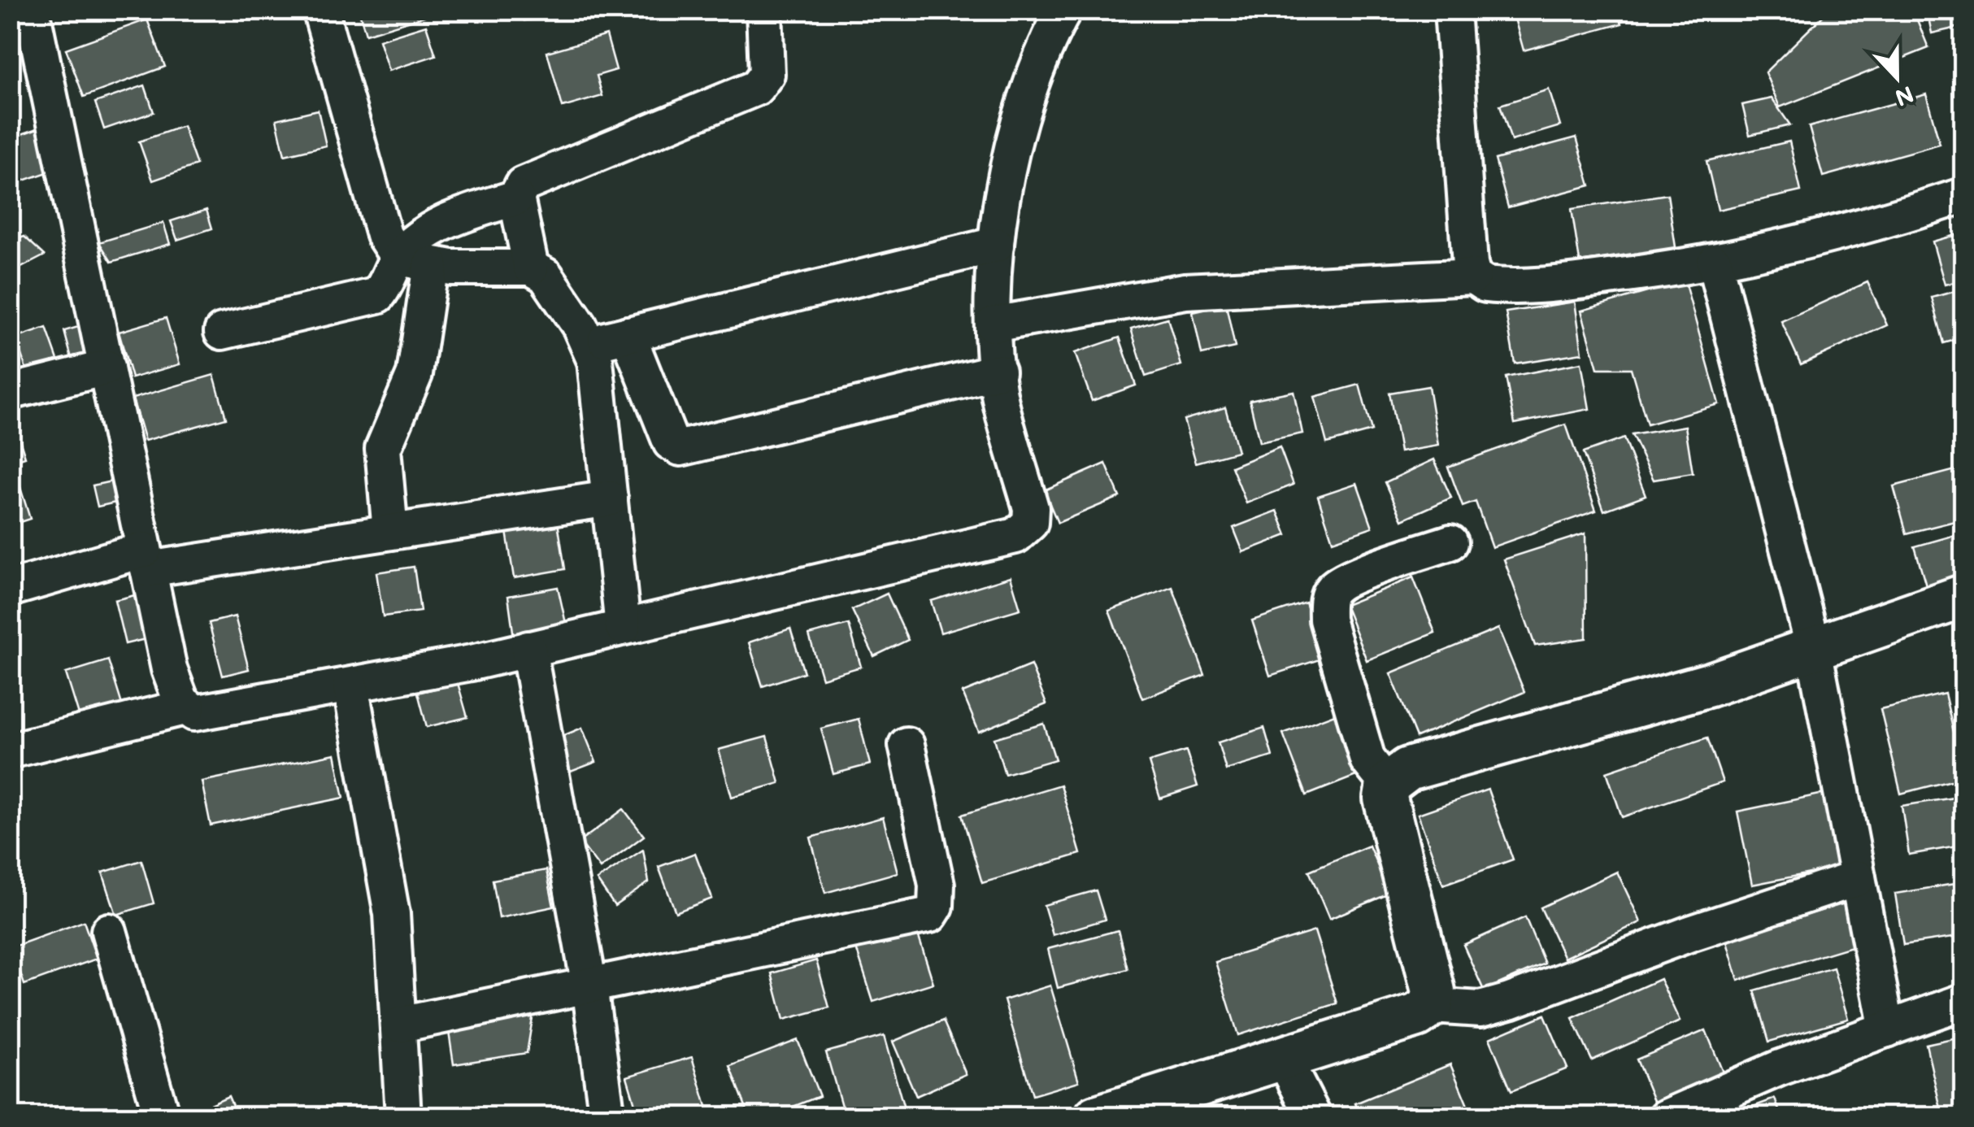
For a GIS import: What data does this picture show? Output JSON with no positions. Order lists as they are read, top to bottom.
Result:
{
  "north": "bottom"
}
